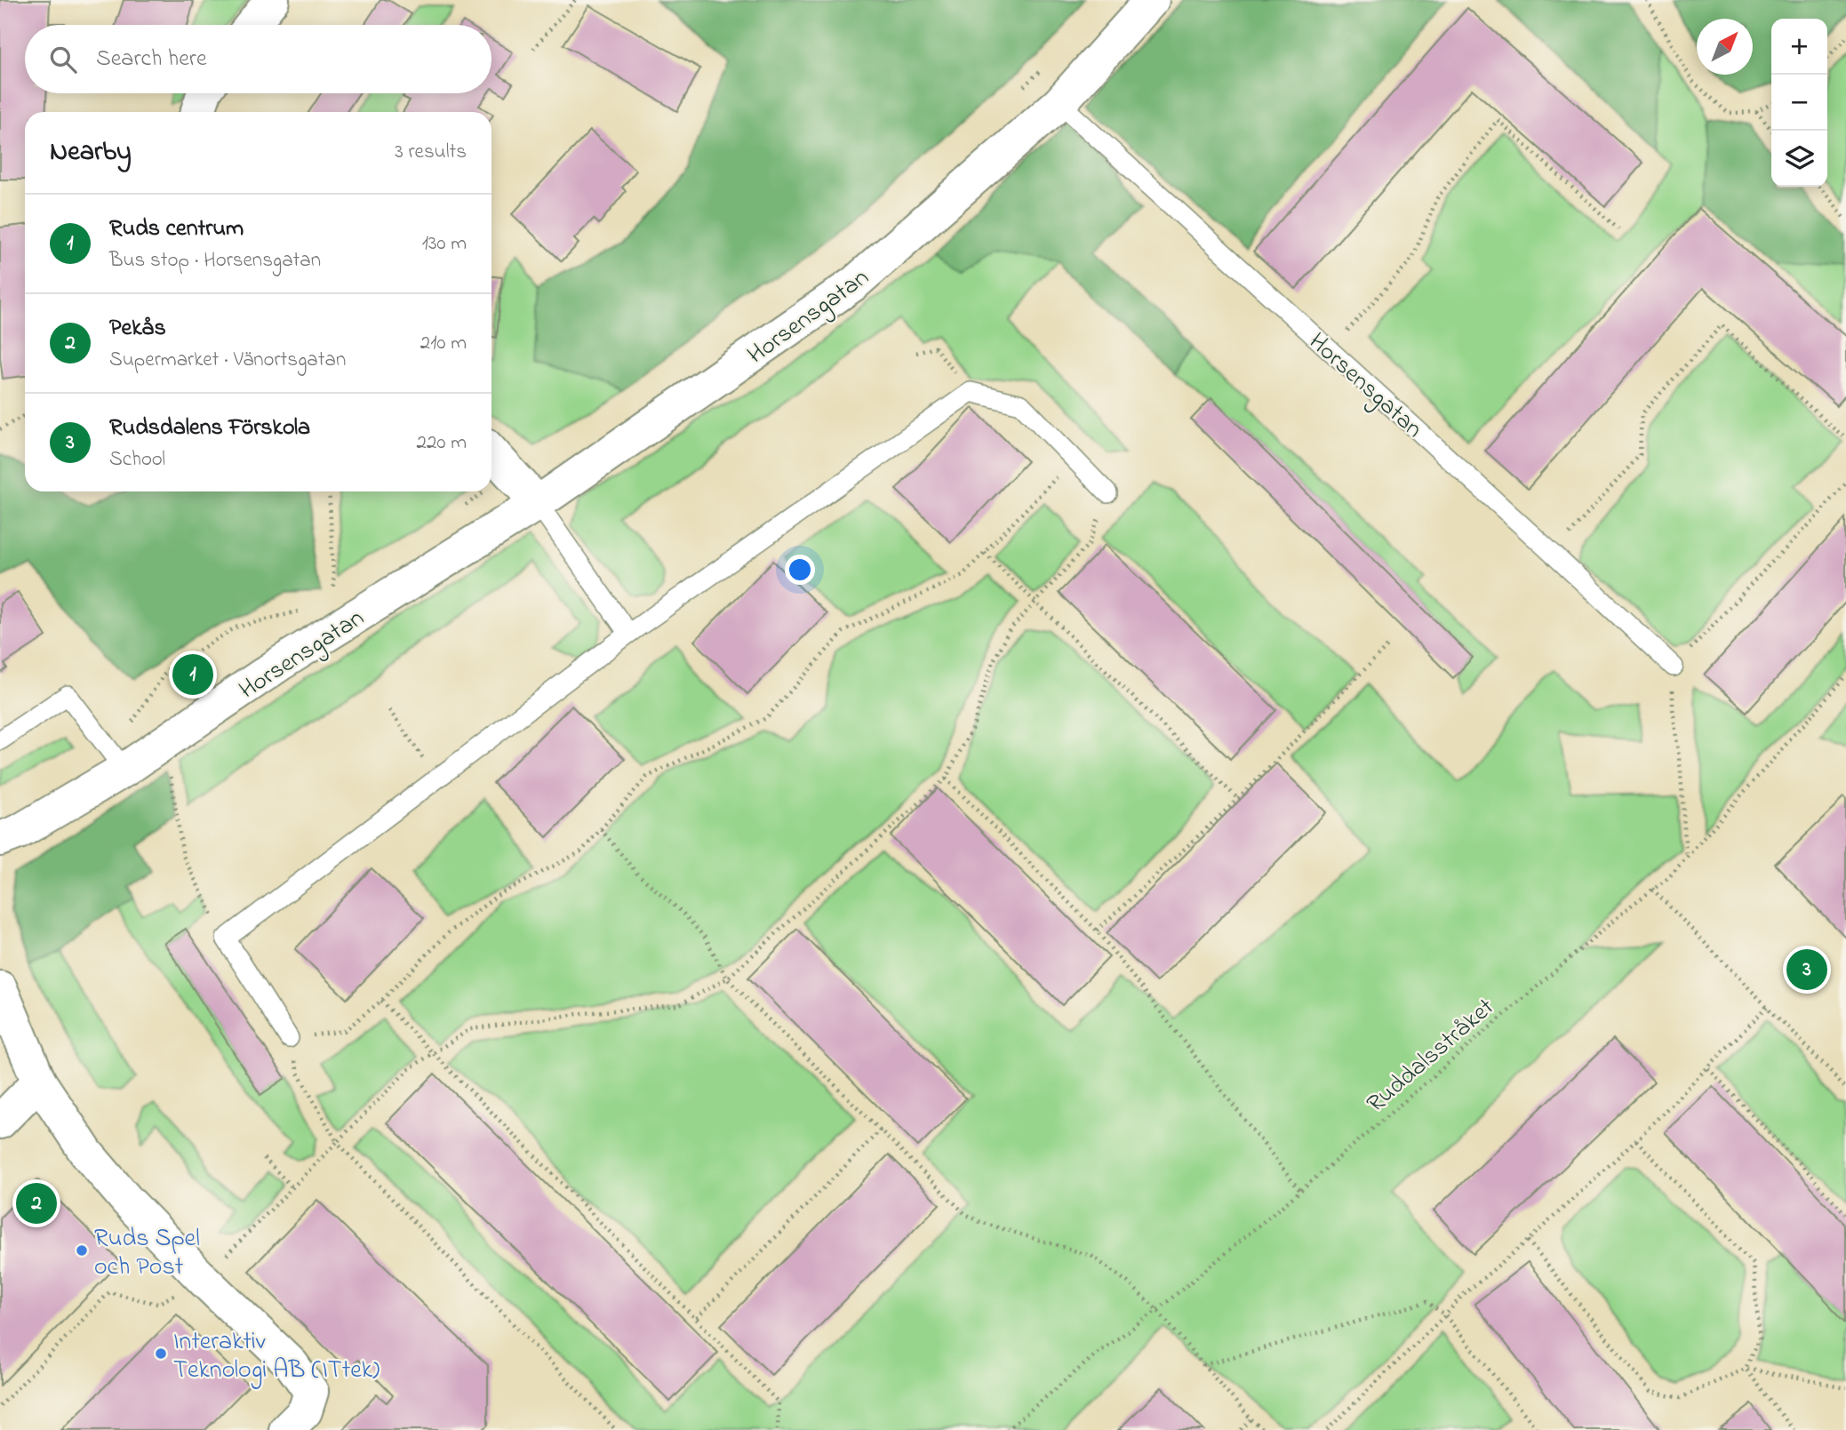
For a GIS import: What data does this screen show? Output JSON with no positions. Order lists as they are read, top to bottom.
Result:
{
  "streets": {
    "street": ["Horsensgatan"],
    "path": ["Ruddalsstråket"]
  },
  "places": ["Ruds Spel och Post", "Interaktiv Teknologi AB (ITtek)"],
  "north": "top right",
  "page": {
    "map_buttons": ["+", "−"],
    "search": "Search here",
    "heading": ["Nearby", "3 results"],
    "list": [
      {
        "mark": "1",
        "name": "Ruds centrum",
        "note": "Bus stop · Horsensgatan",
        "value": "130 m"
      },
      {
        "mark": "2",
        "name": "Pekås",
        "note": "Supermarket · Vänortsgatan",
        "value": "210 m"
      },
      {
        "mark": "3",
        "name": "Rudsdalens Förskola",
        "note": "School",
        "value": "220 m"
      }
    ],
    "pins": ["1", "3", "2"]
  }
}
